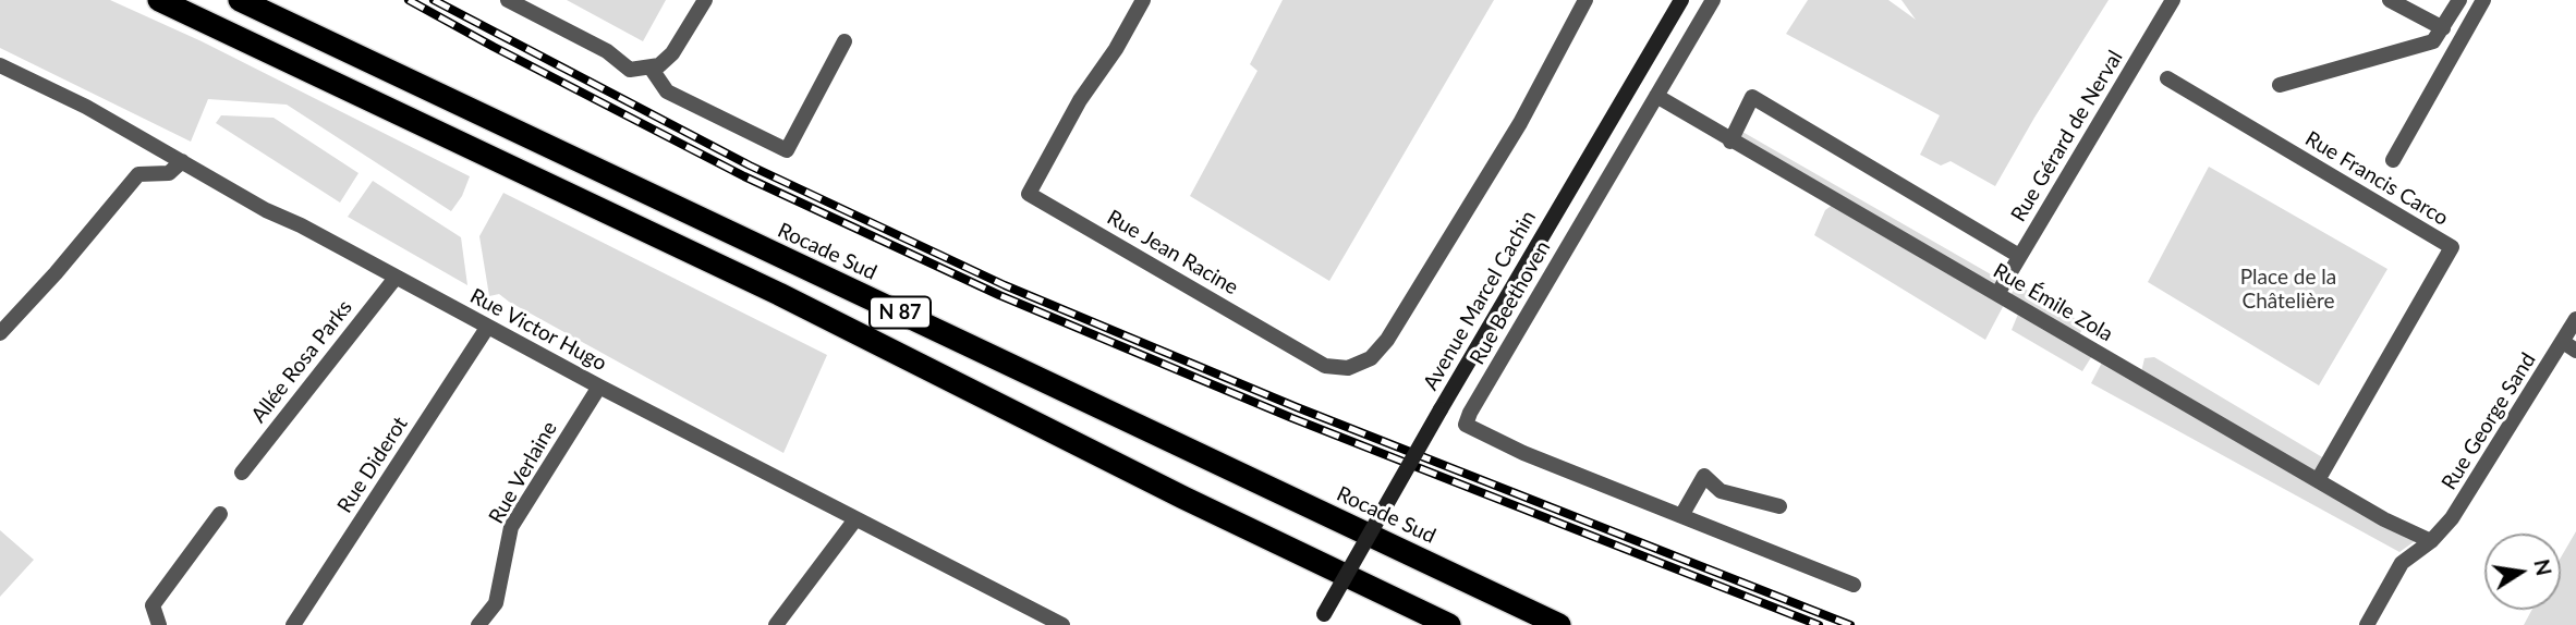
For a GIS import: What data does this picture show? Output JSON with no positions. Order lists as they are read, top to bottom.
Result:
{
  "streets": {
    "highway": ["Rocade Sud", "N 87"],
    "street": [
      "Rue Gérard de Nerval",
      "Rue Francis Carco",
      "Rue Jean Racine",
      "Avenue Marcel Cachin",
      "Rue Beethoven",
      "Rue Émile Zola",
      "Rue Victor Hugo",
      "Allée Rosa Parks",
      "Rue George Sand",
      "Rue Diderot",
      "Rue Verlaine"
    ]
  },
  "crossings": [
    ["Rue Gérard de Nerval", "Rue Émile Zola"],
    ["Rue Francis Carco", "Rue Émile Zola"],
    ["Rue Beethoven", "Rue Émile Zola"],
    ["Rue Émile Zola", "Rue George Sand"],
    ["Rue Victor Hugo", "Allée Rosa Parks"],
    ["Rue Victor Hugo", "Rue Diderot"],
    ["Rue Victor Hugo", "Rue Verlaine"]
  ],
  "parks": ["Place de la Châtelière"],
  "north": "right"
}
